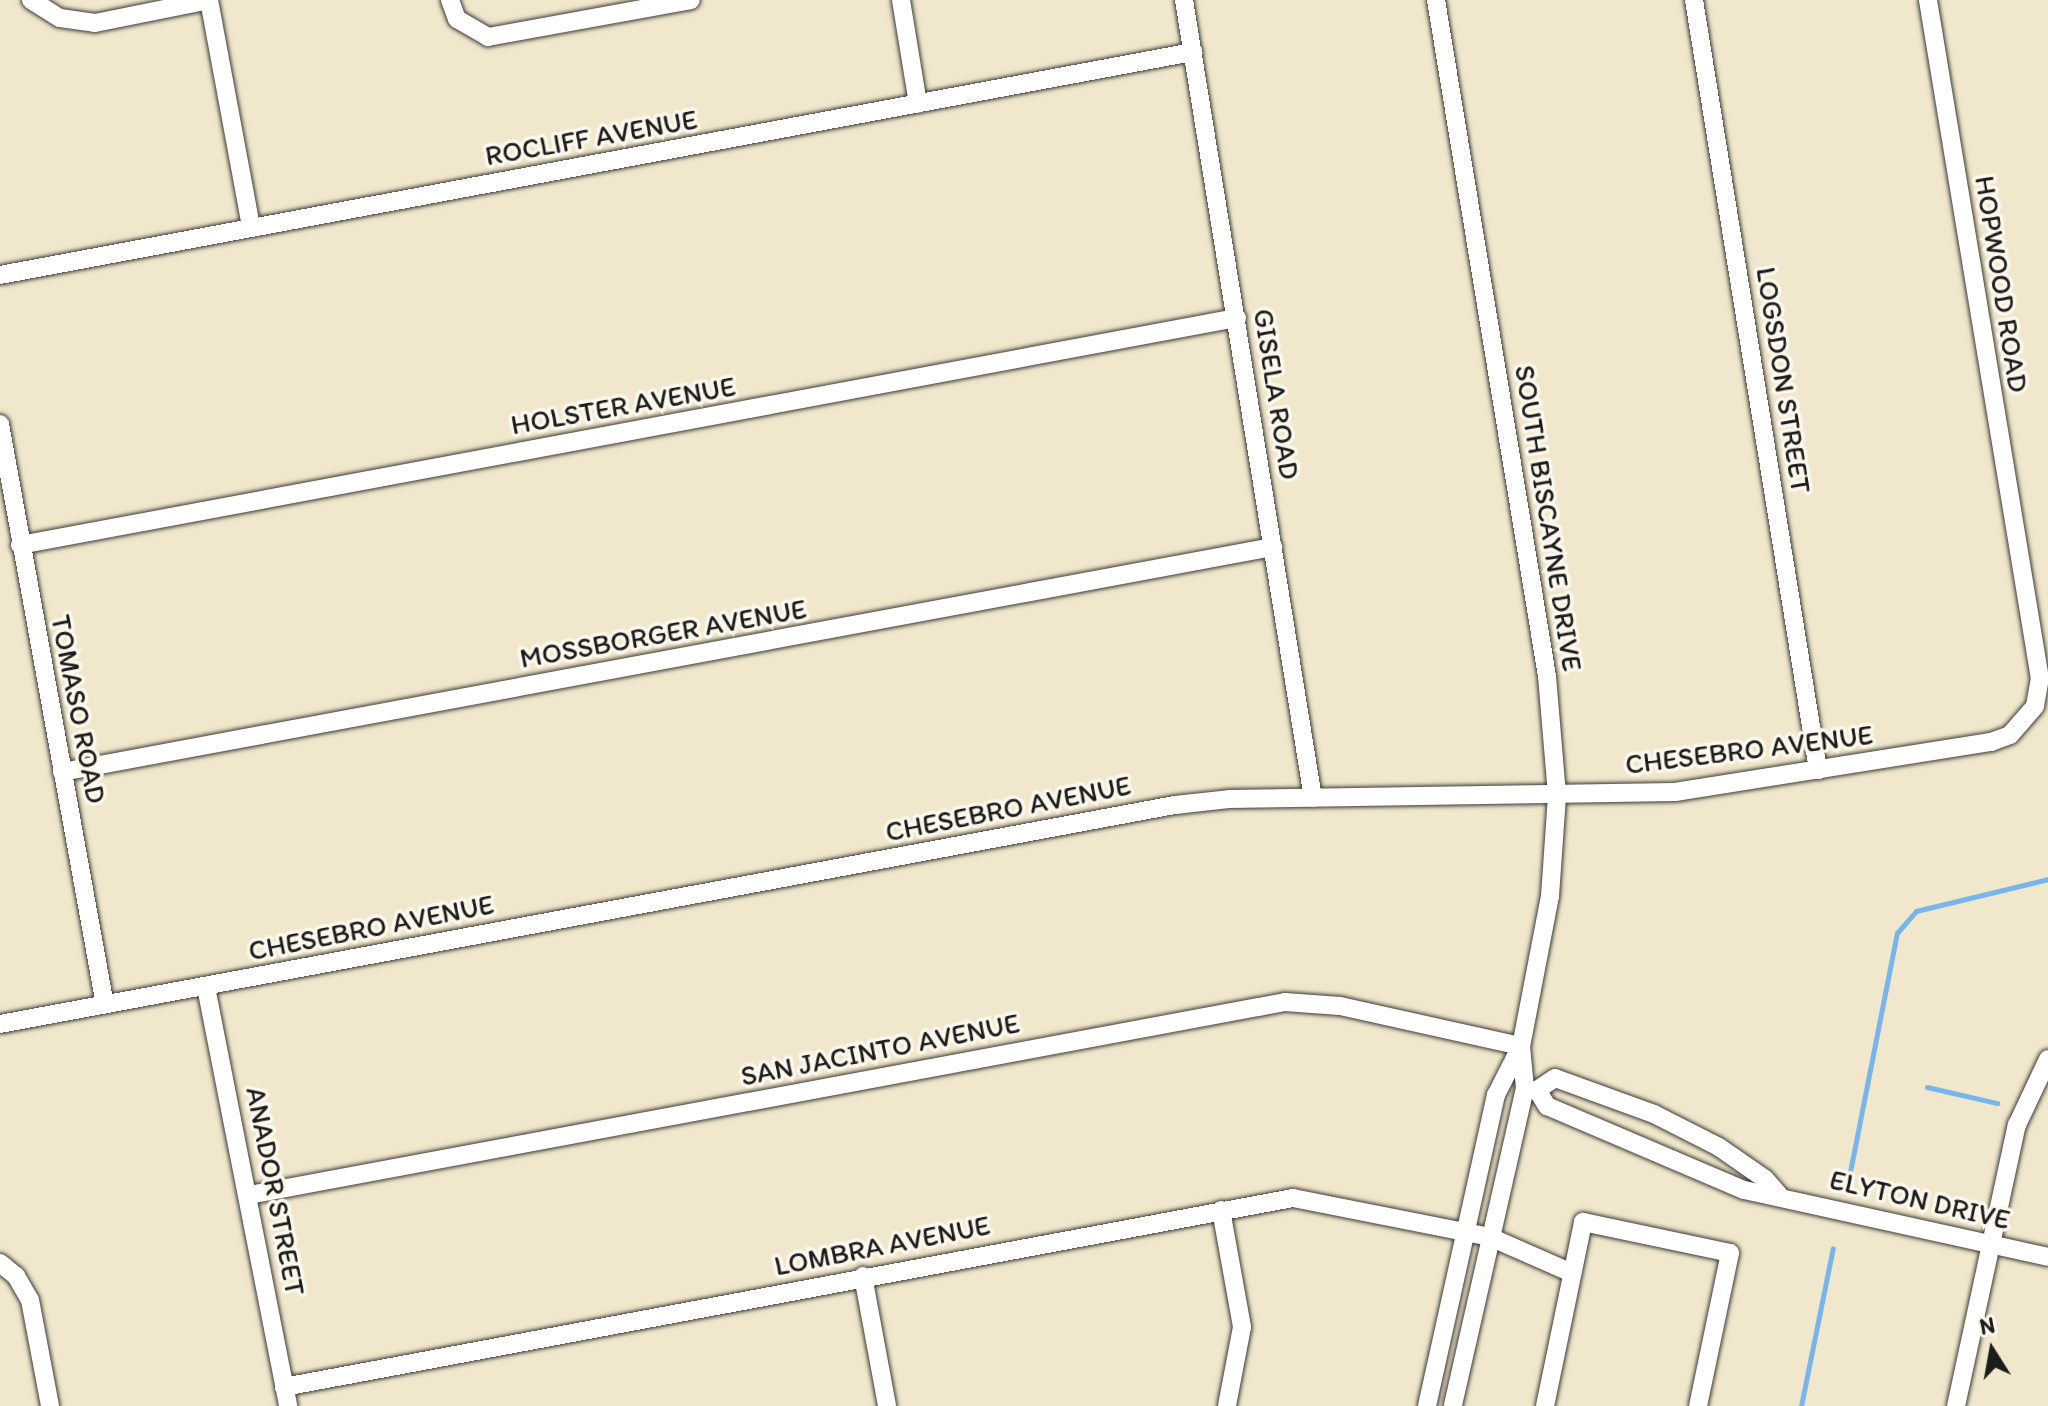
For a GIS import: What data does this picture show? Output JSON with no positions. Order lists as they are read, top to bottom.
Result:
{
  "streets": {
    "street": [
      "ROCLIFF AVENUE",
      "HOPWOOD ROAD",
      "LOGSDON STREET",
      "GISELA ROAD",
      "HOLSTER AVENUE",
      "SOUTH BISCAYNE DRIVE",
      "MOSSBORGER AVENUE",
      "TOMASO ROAD",
      "CHESEBRO AVENUE",
      "SAN JACINTO AVENUE",
      "ANADOR STREET",
      "ELYTON DRIVE",
      "LOMBRA AVENUE"
    ]
  },
  "crossings": [
    ["ROCLIFF AVENUE", "GISELA ROAD"],
    ["HOPWOOD ROAD", "CHESEBRO AVENUE"],
    ["LOGSDON STREET", "CHESEBRO AVENUE"],
    ["GISELA ROAD", "HOLSTER AVENUE"],
    ["GISELA ROAD", "MOSSBORGER AVENUE"],
    ["GISELA ROAD", "CHESEBRO AVENUE"],
    ["HOLSTER AVENUE", "TOMASO ROAD"],
    ["SOUTH BISCAYNE DRIVE", "CHESEBRO AVENUE"],
    ["SOUTH BISCAYNE DRIVE", "SAN JACINTO AVENUE"],
    ["SOUTH BISCAYNE DRIVE", "ELYTON DRIVE"],
    ["SOUTH BISCAYNE DRIVE", "LOMBRA AVENUE"],
    ["MOSSBORGER AVENUE", "TOMASO ROAD"],
    ["TOMASO ROAD", "CHESEBRO AVENUE"],
    ["CHESEBRO AVENUE", "ANADOR STREET"],
    ["SAN JACINTO AVENUE", "ANADOR STREET"],
    ["ANADOR STREET", "LOMBRA AVENUE"]
  ],
  "north": "top"
}
